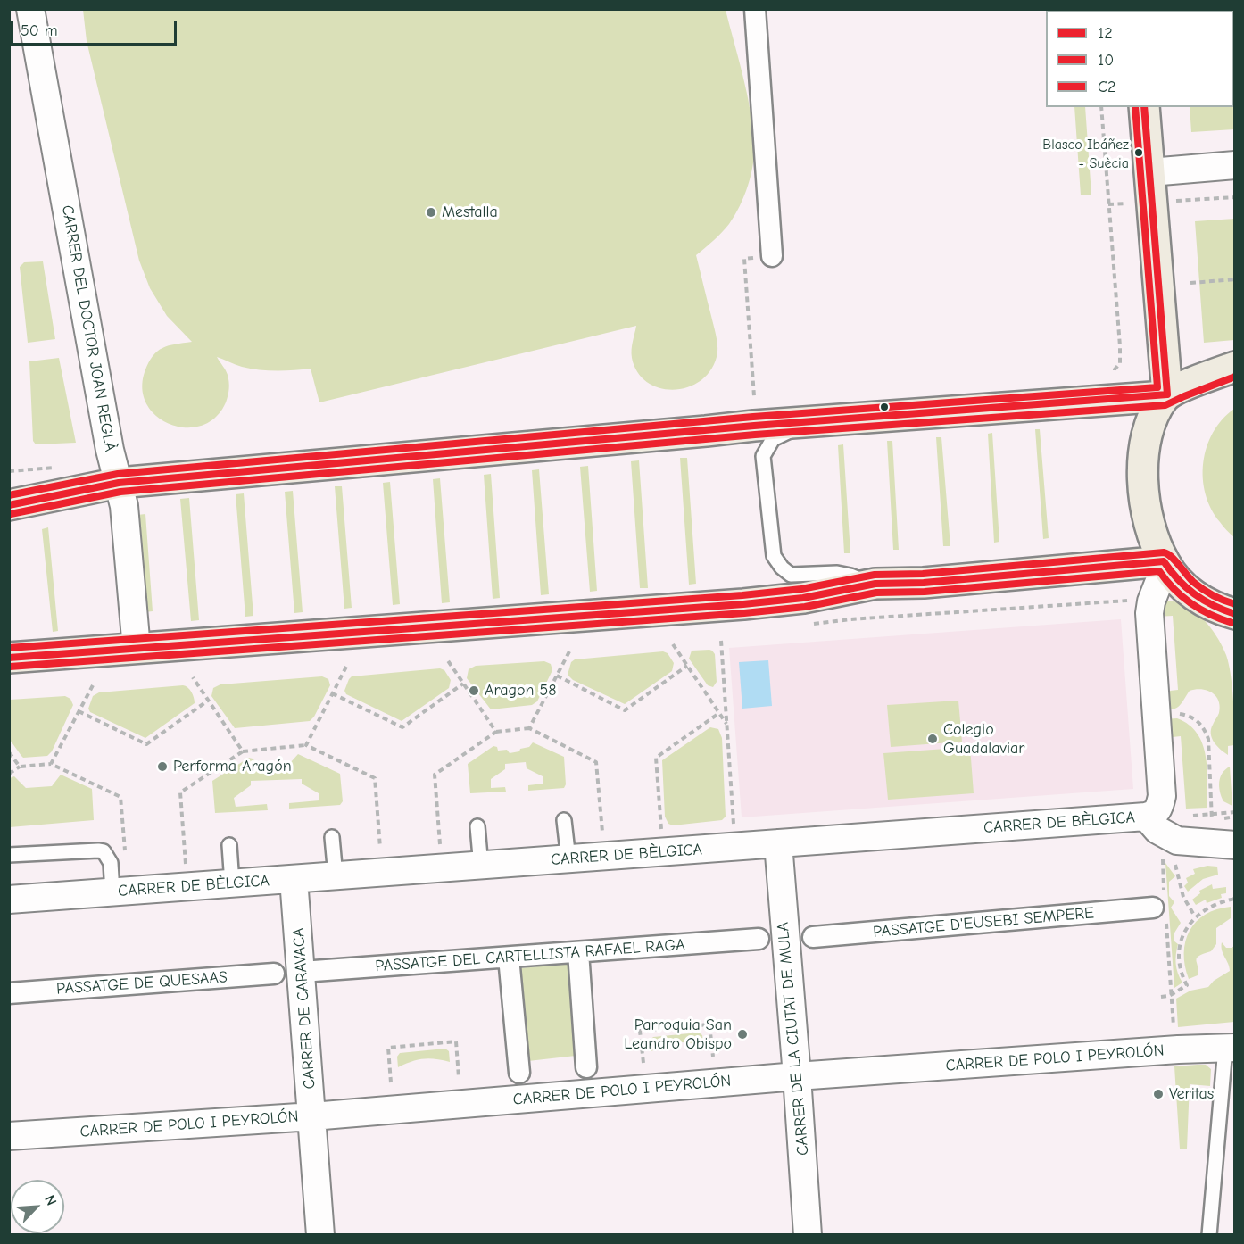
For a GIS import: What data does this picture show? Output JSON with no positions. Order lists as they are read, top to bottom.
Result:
{
  "streets": {
    "street": [
      "CARRER DEL DOCTOR JOAN REGLÀ",
      "CARRER DE BÈLGICA",
      "PASSATGE D'EUSEBI SEMPERE",
      "PASSATGE DEL CARTELLISTA RAFAEL RAGA",
      "PASSATGE DE QUESAAS",
      "CARRER DE CARAVACA",
      "CARRER DE LA CIUTAT DE MULA",
      "CARRER DE POLO I PEYROLÓN"
    ]
  },
  "crossings": [
    ["CARRER DE BÈLGICA", "CARRER DE CARAVACA"],
    ["CARRER DE BÈLGICA", "CARRER DE LA CIUTAT DE MULA"],
    ["PASSATGE DEL CARTELLISTA RAFAEL RAGA", "CARRER DE CARAVACA"],
    ["CARRER DE CARAVACA", "CARRER DE POLO I PEYROLÓN"],
    ["CARRER DE LA CIUTAT DE MULA", "CARRER DE POLO I PEYROLÓN"]
  ],
  "places": [
    "Blasco Ibáñez - Suècia",
    "Mestalla",
    "Aragon 58",
    "Colegio Guadalaviar",
    "Performa Aragón",
    "Parroquia San Leandro Obispo",
    "Veritas"
  ],
  "lines": ["transit line 12", "transit line C2", "transit line 10"],
  "legend": ["12", "10", "C2"],
  "scale_bar": "50 m",
  "north": "top right"
}
